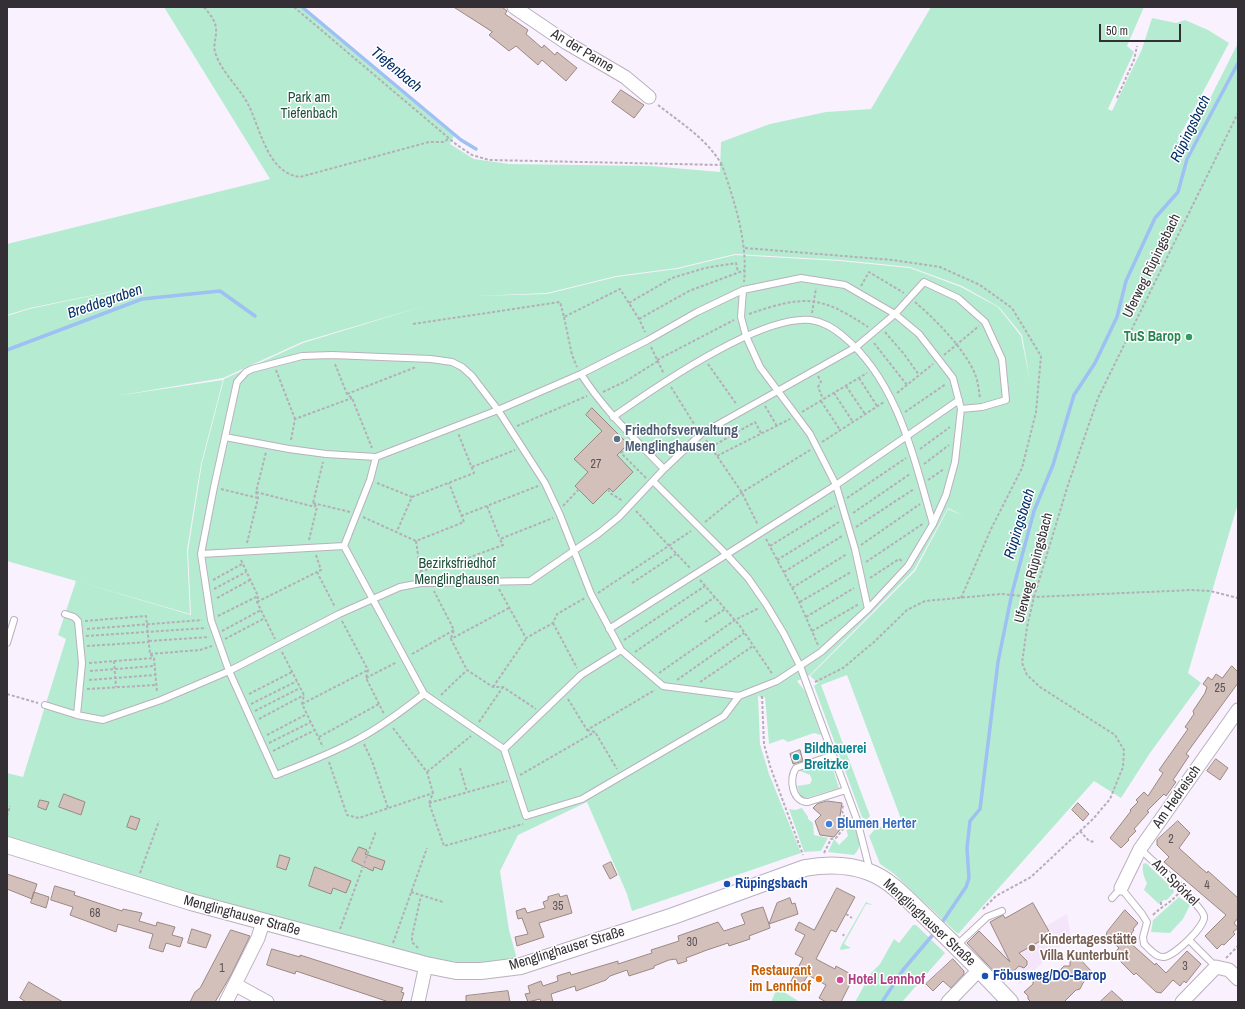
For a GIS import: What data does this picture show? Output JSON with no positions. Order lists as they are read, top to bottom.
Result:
{
  "streets": {
    "street": ["An der Panne", "Am Hedreisch", "Menglinghauser Straße"],
    "lane": ["Am Spörkel"],
    "path": ["Uferweg Rüpingsbach"]
  },
  "crossings": [
    ["Am Hedreisch", "Am Spörkel"]
  ],
  "water": ["Tiefenbach", "Rüpingsbach", "Breddegraben"],
  "parks": ["Park am Tiefenbach", "Bezirksfriedhof Menglinghausen"],
  "places": [
    "TuS Barop",
    "Friedhofsverwaltung Menglinghausen",
    "Bildhauerei Breitzke",
    "Blumen Herter",
    "Rüpingsbach",
    "Kindertagesstätte Villa Kunterbunt",
    "Föbusweg/DO-Barop",
    "Restaurant im Lennhof",
    "Hotel Lennhof"
  ],
  "house_numbers": [
    "27",
    "25",
    "2",
    "4",
    "35",
    "68",
    "30",
    "3",
    "1"
  ],
  "scale_bar": "50 m"
}
